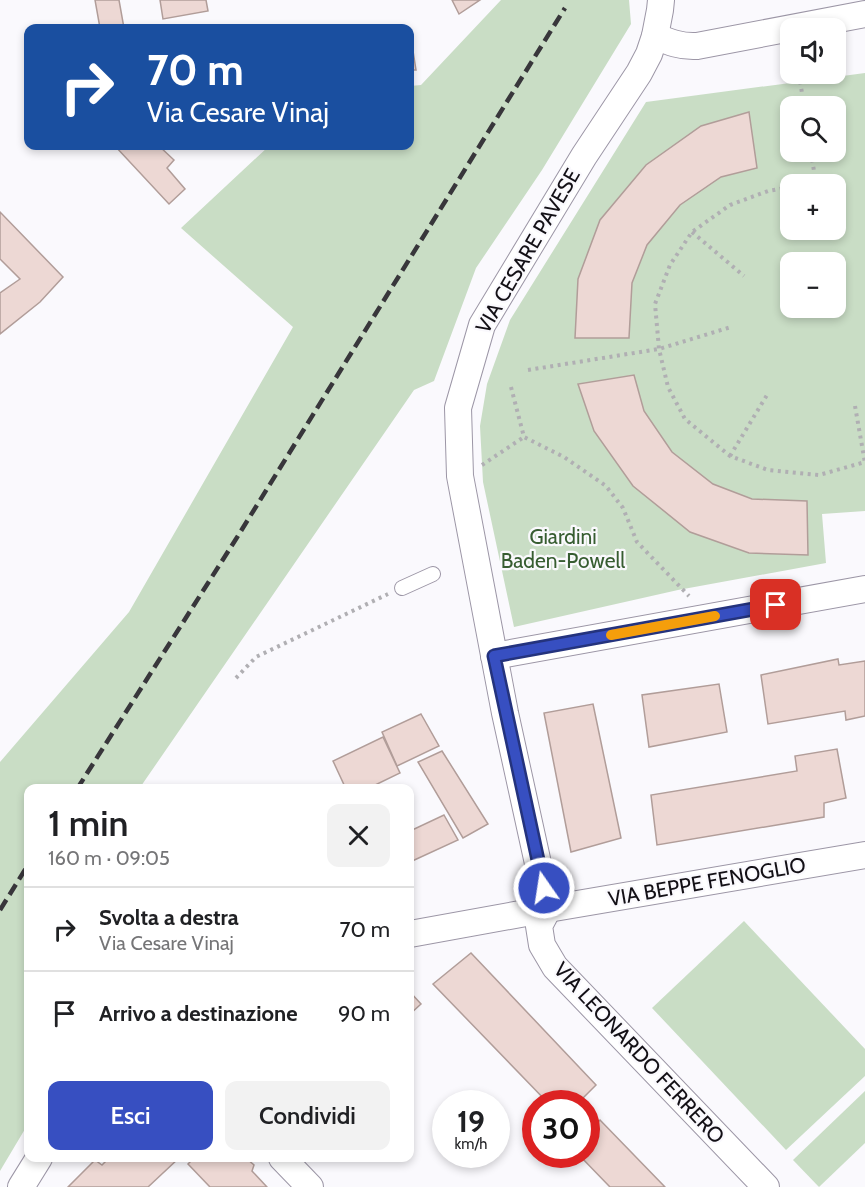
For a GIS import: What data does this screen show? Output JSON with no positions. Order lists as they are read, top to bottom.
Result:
{
  "streets": {
    "street": ["VIA CESARE PAVESE", "VIA BEPPE FENOGLIO", "VIA LEONARDO FERRERO"]
  },
  "crossings": [
    ["VIA CESARE PAVESE", "VIA BEPPE FENOGLIO"],
    ["VIA CESARE PAVESE", "VIA LEONARDO FERRERO"],
    ["VIA BEPPE FENOGLIO", "VIA LEONARDO FERRERO"]
  ],
  "parks": ["Giardini Baden-Powell"],
  "page": {
    "map_buttons": ["+", "−"],
    "turn": ["70 m", "Via Cesare Vinaj"],
    "heading": ["1 min", "160 m · 09:05"],
    "list": [
      {
        "name": "Svolta a destra",
        "note": "Via Cesare Vinaj",
        "value": "70 m"
      },
      {
        "name": "Arrivo a destinazione",
        "value": "90 m"
      }
    ],
    "buttons": ["Esci", "Condividi"],
    "speed": "19 km/h",
    "limit": "30"
  }
}
